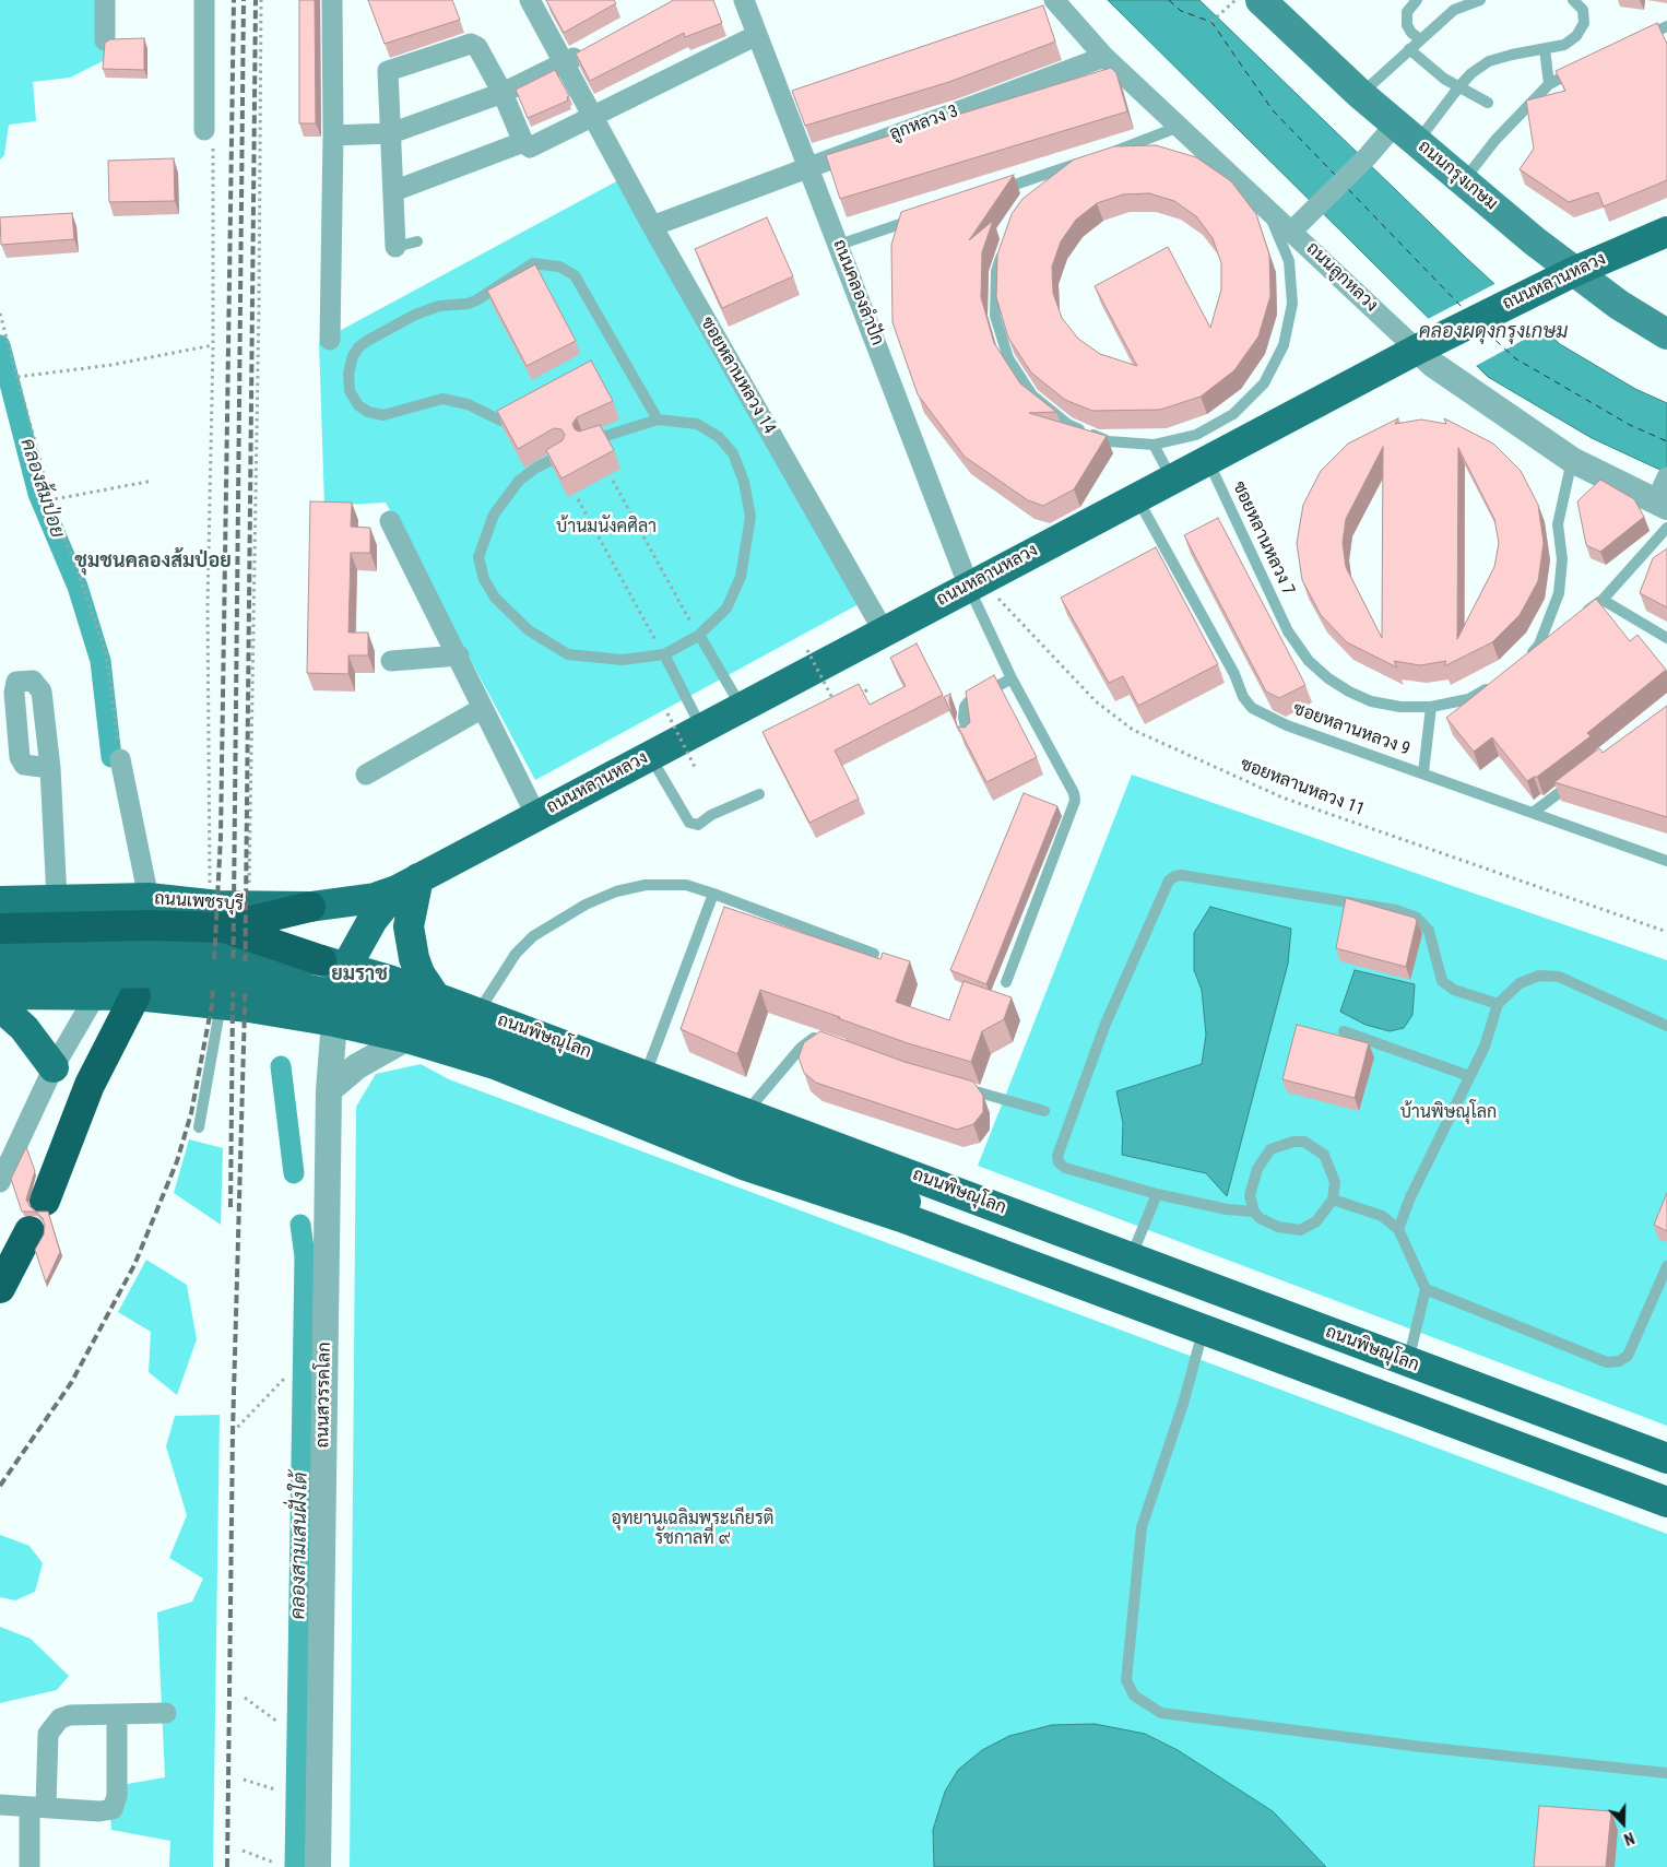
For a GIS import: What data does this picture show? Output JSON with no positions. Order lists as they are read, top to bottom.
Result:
{
  "streets": {
    "main road": [
      "ถนนกรุงเกษม",
      "ถนนหลานหลวง",
      "ถนนเพชรบุรี",
      "ถนนพิษณุโลก"
    ],
    "street": [
      "ลูกหลวง 3",
      "ถนนลูกหลวง",
      "ถนนคลองลำปัก",
      "ซอยหลานหลวง 14",
      "ถนนสวรรคโลก"
    ],
    "lane": ["ซอยหลานหลวง 7", "ซอยหลานหลวง 9"],
    "path": ["ซอยหลานหลวง 11"]
  },
  "crossings": [
    ["ลูกหลวง 3", "ถนนลูกหลวง"],
    ["ลูกหลวง 3", "ถนนคลองลำปัก"],
    ["ลูกหลวง 3", "ซอยหลานหลวง 14"],
    ["ถนนกรุงเกษม", "ถนนหลานหลวง"],
    ["ถนนลูกหลวง", "ถนนหลานหลวง"],
    ["ถนนหลานหลวง", "ถนนคลองลำปัก"],
    ["ถนนหลานหลวง", "ซอยหลานหลวง 14"],
    ["ถนนหลานหลวง", "ซอยหลานหลวง 7"],
    ["ถนนหลานหลวง", "ซอยหลานหลวง 9"],
    ["ถนนหลานหลวง", "ซอยหลานหลวง 11"],
    ["ถนนหลานหลวง", "ถนนเพชรบุรี"],
    ["ถนนหลานหลวง", "ถนนพิษณุโลก"],
    ["ถนนหลานหลวง", "ถนนสวรรคโลก"],
    ["ถนนคลองลำปัก", "ซอยหลานหลวง 11"]
  ],
  "districts": ["ชุมชนคลองส้มป่อย", "ยมราช"],
  "water": ["คลองผดุงกรุงเกษม", "คลองส้มป่อย", "คลองสามเสนฝั่งใต้"],
  "parks": ["บ้านมนังคศิลา", "บ้านพิษณุโลก", "อุทยานเฉลิมพระเกียรติ รัชกาลที่ ๙"],
  "north": "bottom"
}
